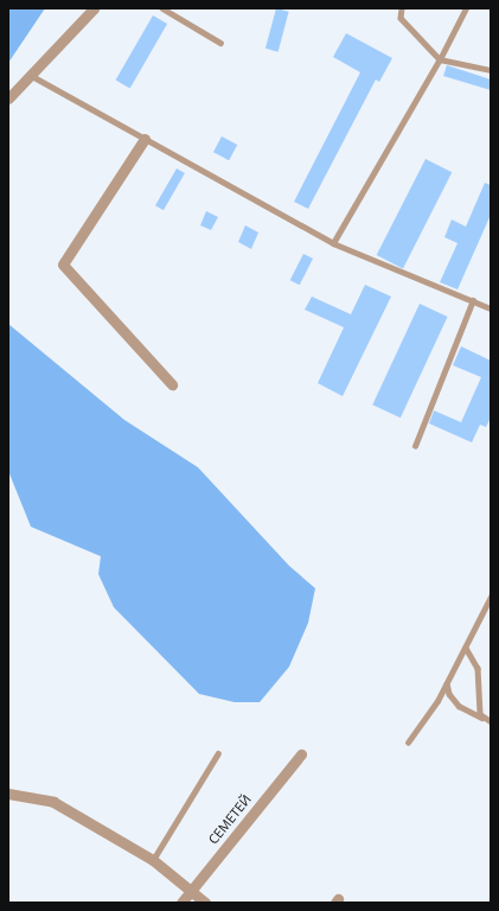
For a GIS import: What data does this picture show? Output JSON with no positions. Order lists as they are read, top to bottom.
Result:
{
  "streets": {
    "street": ["СЕМЕТЕЙ"]
  }
}
